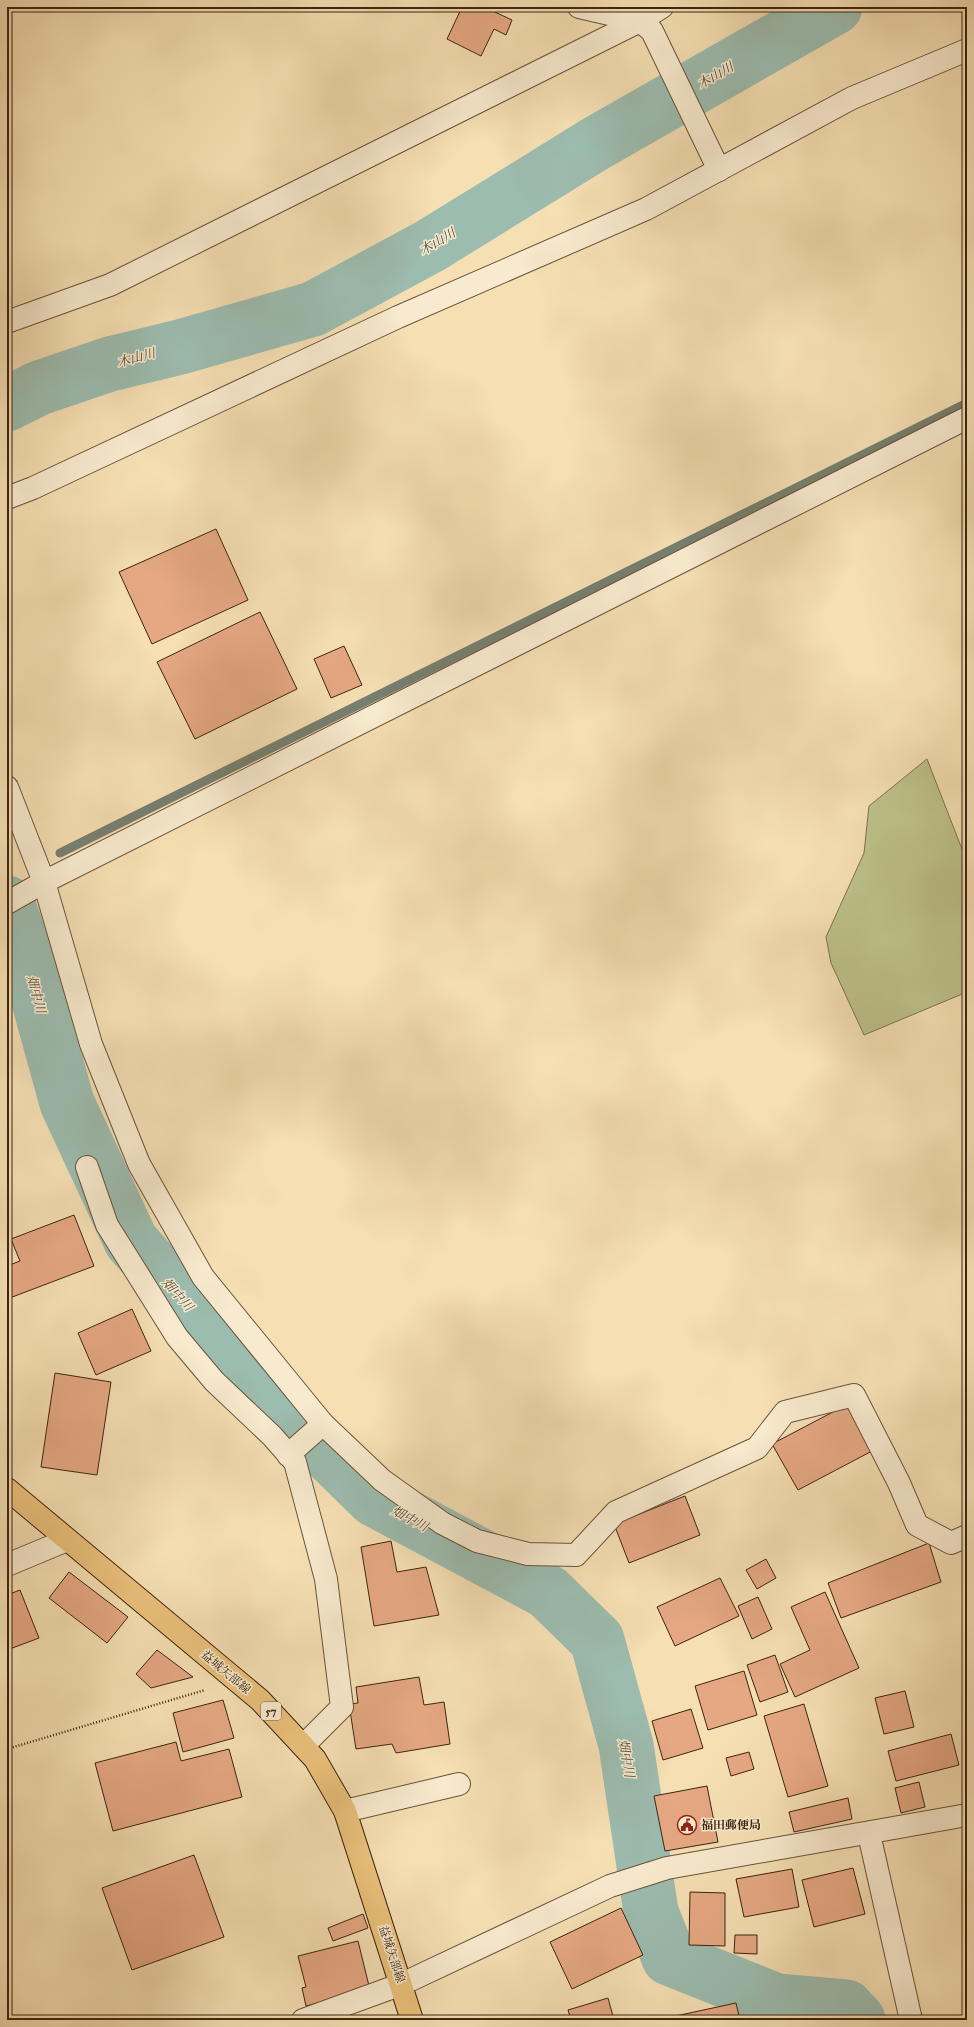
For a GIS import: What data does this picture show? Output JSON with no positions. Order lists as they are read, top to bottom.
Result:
{
  "streets": {
    "main road": ["益城矢部線", "57"]
  },
  "water": ["木山川", "畑中川"],
  "places": {
    "public building": ["福田郵便局"]
  }
}
